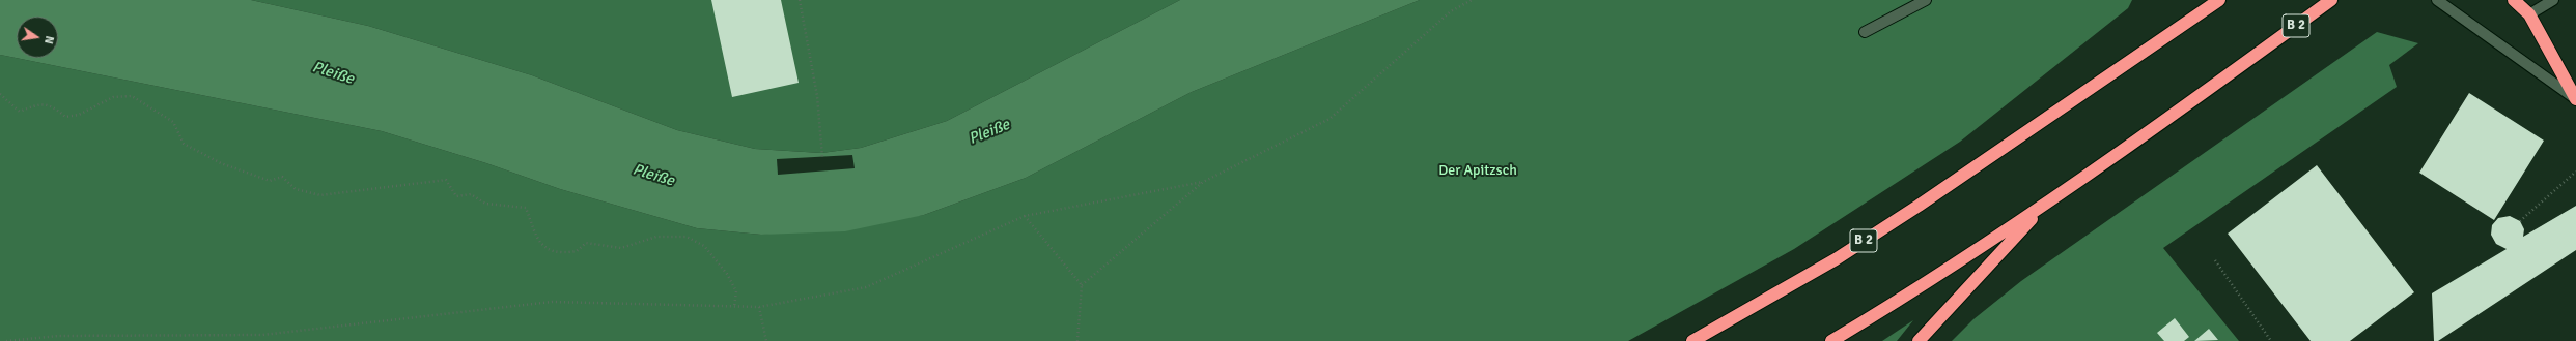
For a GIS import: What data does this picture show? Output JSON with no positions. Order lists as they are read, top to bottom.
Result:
{
  "streets": {
    "highway": ["B 2"]
  },
  "water": ["Pleiße"],
  "parks": ["Der Apitzsch"],
  "north": "right"
}
